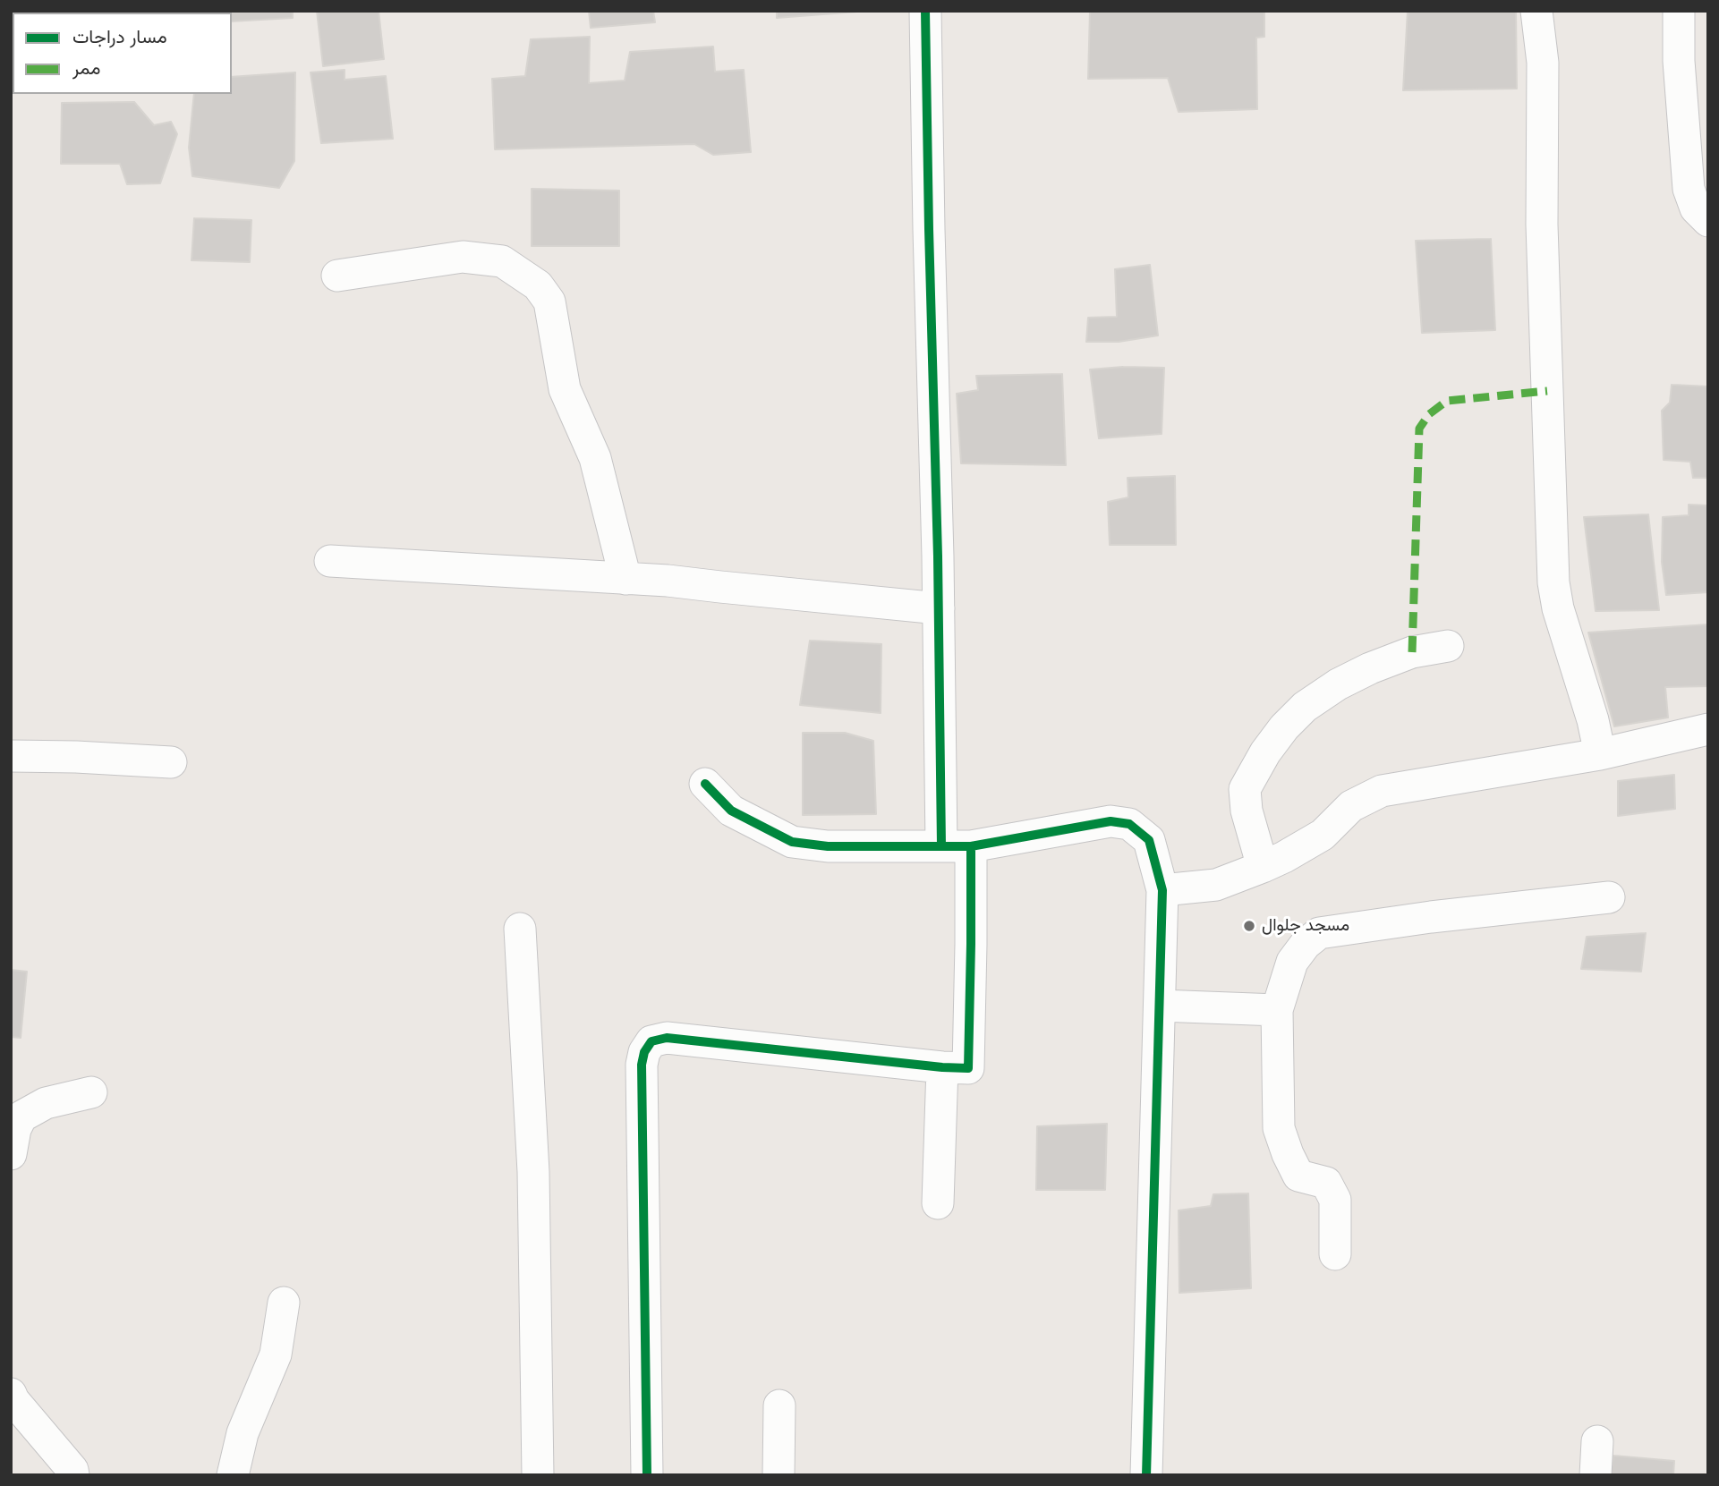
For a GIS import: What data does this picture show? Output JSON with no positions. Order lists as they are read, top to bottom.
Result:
{
  "places": ["مسجد جلوال"],
  "legend": ["مسار دراجات", "ممر"]
}
